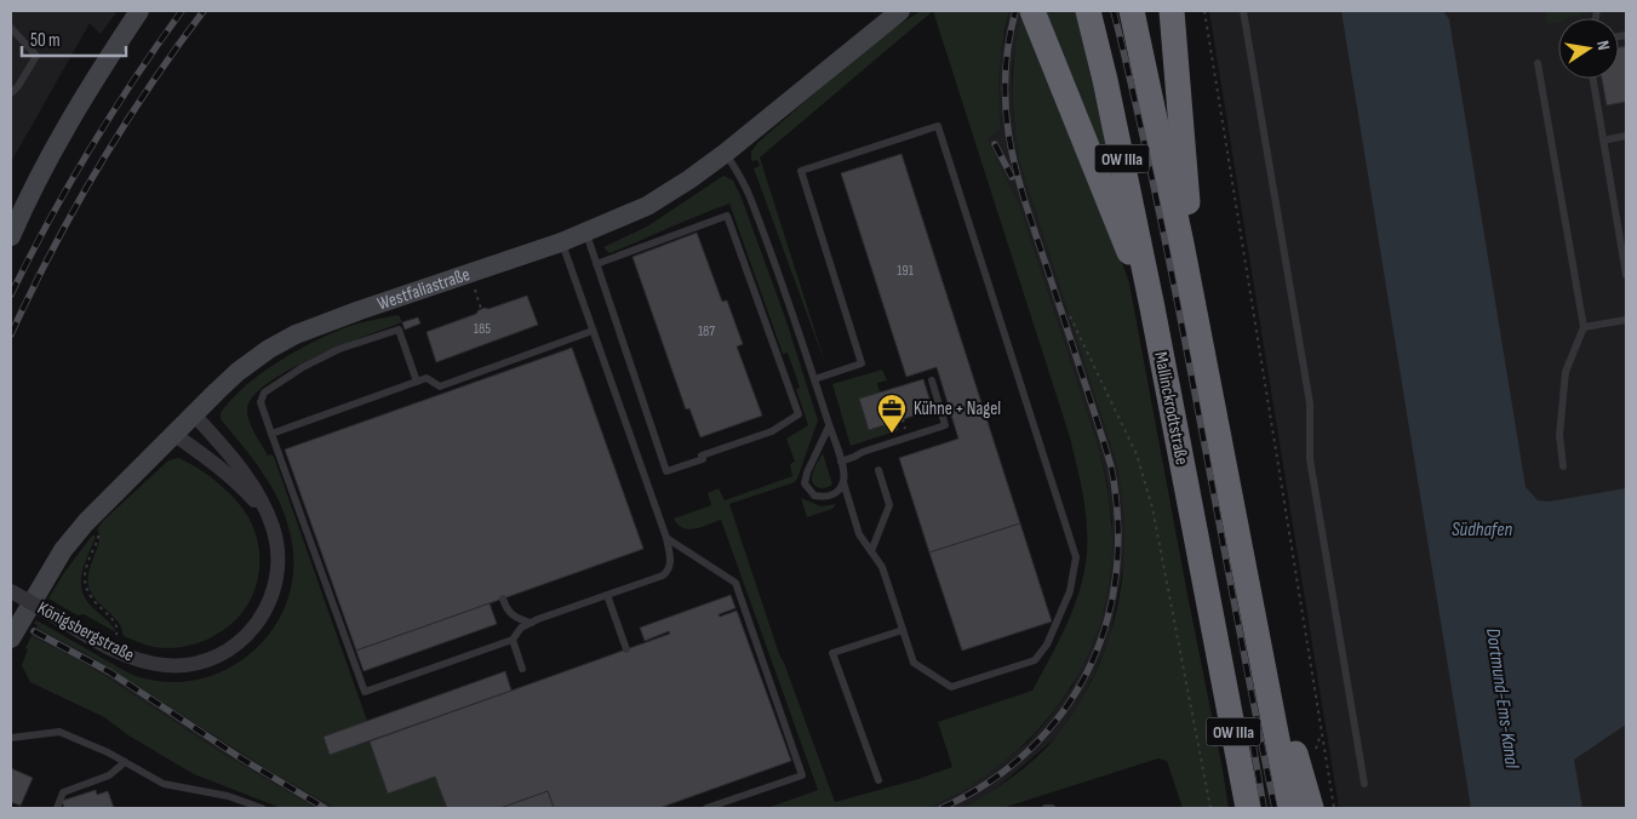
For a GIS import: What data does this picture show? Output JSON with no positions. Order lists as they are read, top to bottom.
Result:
{
  "streets": {
    "highway": ["OW IIIa", "Mallinckrodtstraße"],
    "street": ["Westfaliastraße", "Königsbergstraße"]
  },
  "crossings": [
    ["Westfaliastraße", "Königsbergstraße"]
  ],
  "water": ["Südhafen", "Dortmund-Ems-Kanal"],
  "places": {
    "office": ["Kühne + Nagel"]
  },
  "house_numbers": ["191", "185", "187"],
  "scale_bar": "50 m",
  "north": "right"
}
